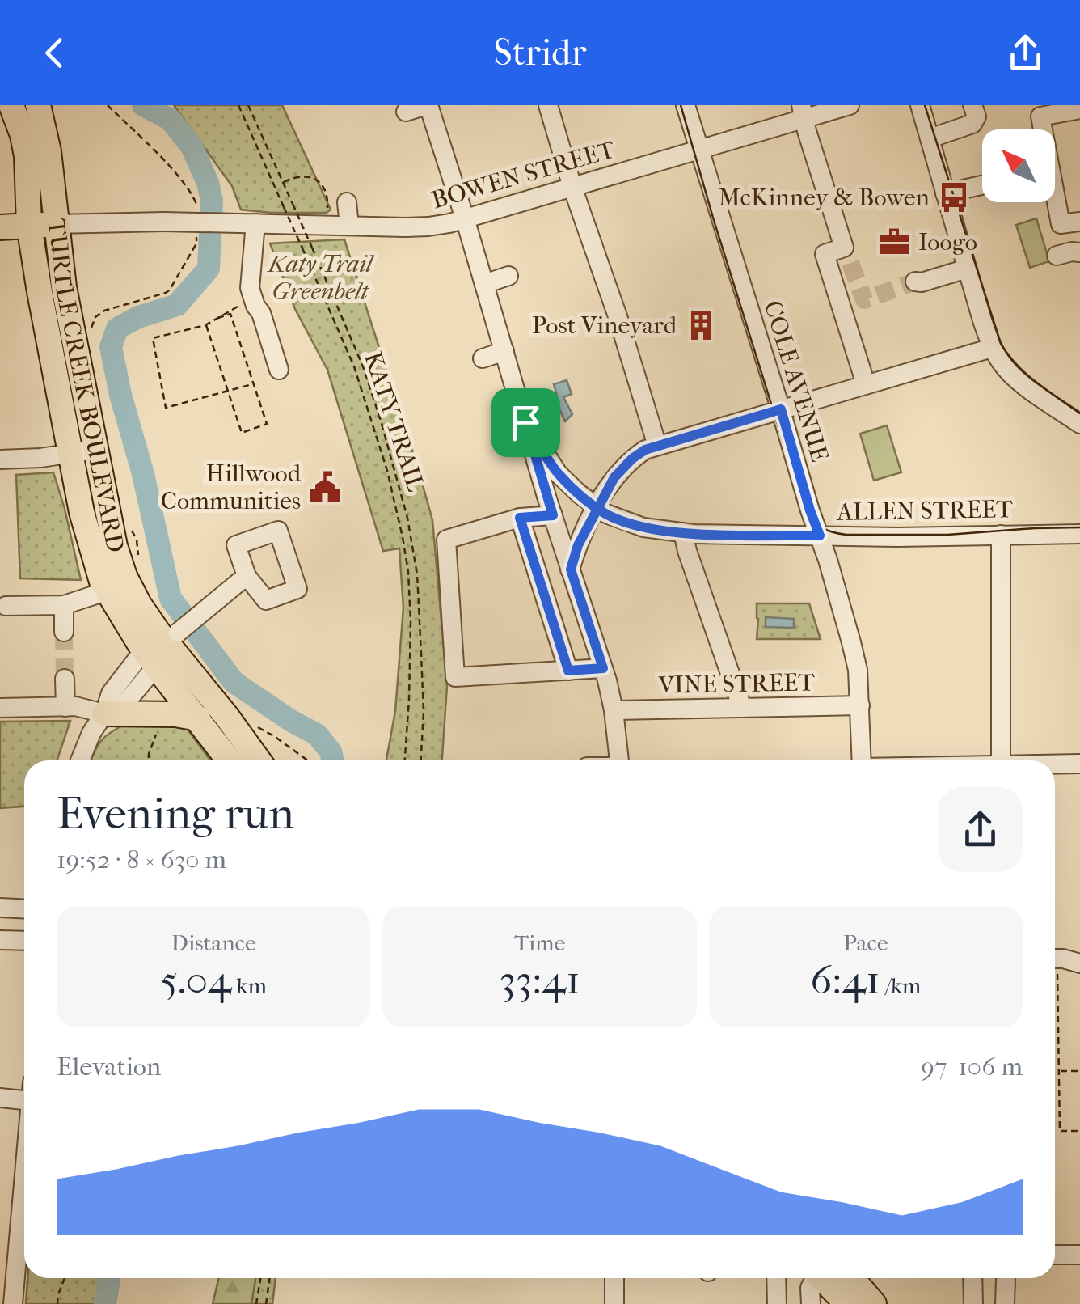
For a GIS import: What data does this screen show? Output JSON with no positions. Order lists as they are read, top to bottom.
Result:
{
  "streets": {
    "main road": ["TURTLE CREEK BOULEVARD"],
    "street": [
      "BOWEN STREET",
      "COLE AVENUE",
      "ALLEN STREET",
      "VINE STREET"
    ],
    "path": ["KATY TRAIL"]
  },
  "crossings": [
    ["BOWEN STREET", "COLE AVENUE"],
    ["BOWEN STREET", "TURTLE CREEK BOULEVARD"],
    ["COLE AVENUE", "ALLEN STREET"],
    ["COLE AVENUE", "VINE STREET"]
  ],
  "parks": ["Katy Trail Greenbelt"],
  "places": {
    "bus stop": ["McKinney & Bowen"],
    "office": ["Ioogo"],
    "building": ["Post Vineyard"],
    "public building": ["Hillwood Communities"]
  },
  "north": "top left",
  "page": {
    "header": "Stridr",
    "heading": ["Evening run", "19:52 · 8 × 630 m"],
    "stats": [
      ["Distance", "5.04 km"],
      ["Time", "33:41"],
      ["Pace", "6:41 /km"]
    ],
    "chart": ["Elevation", "97–106 m"]
  }
}
